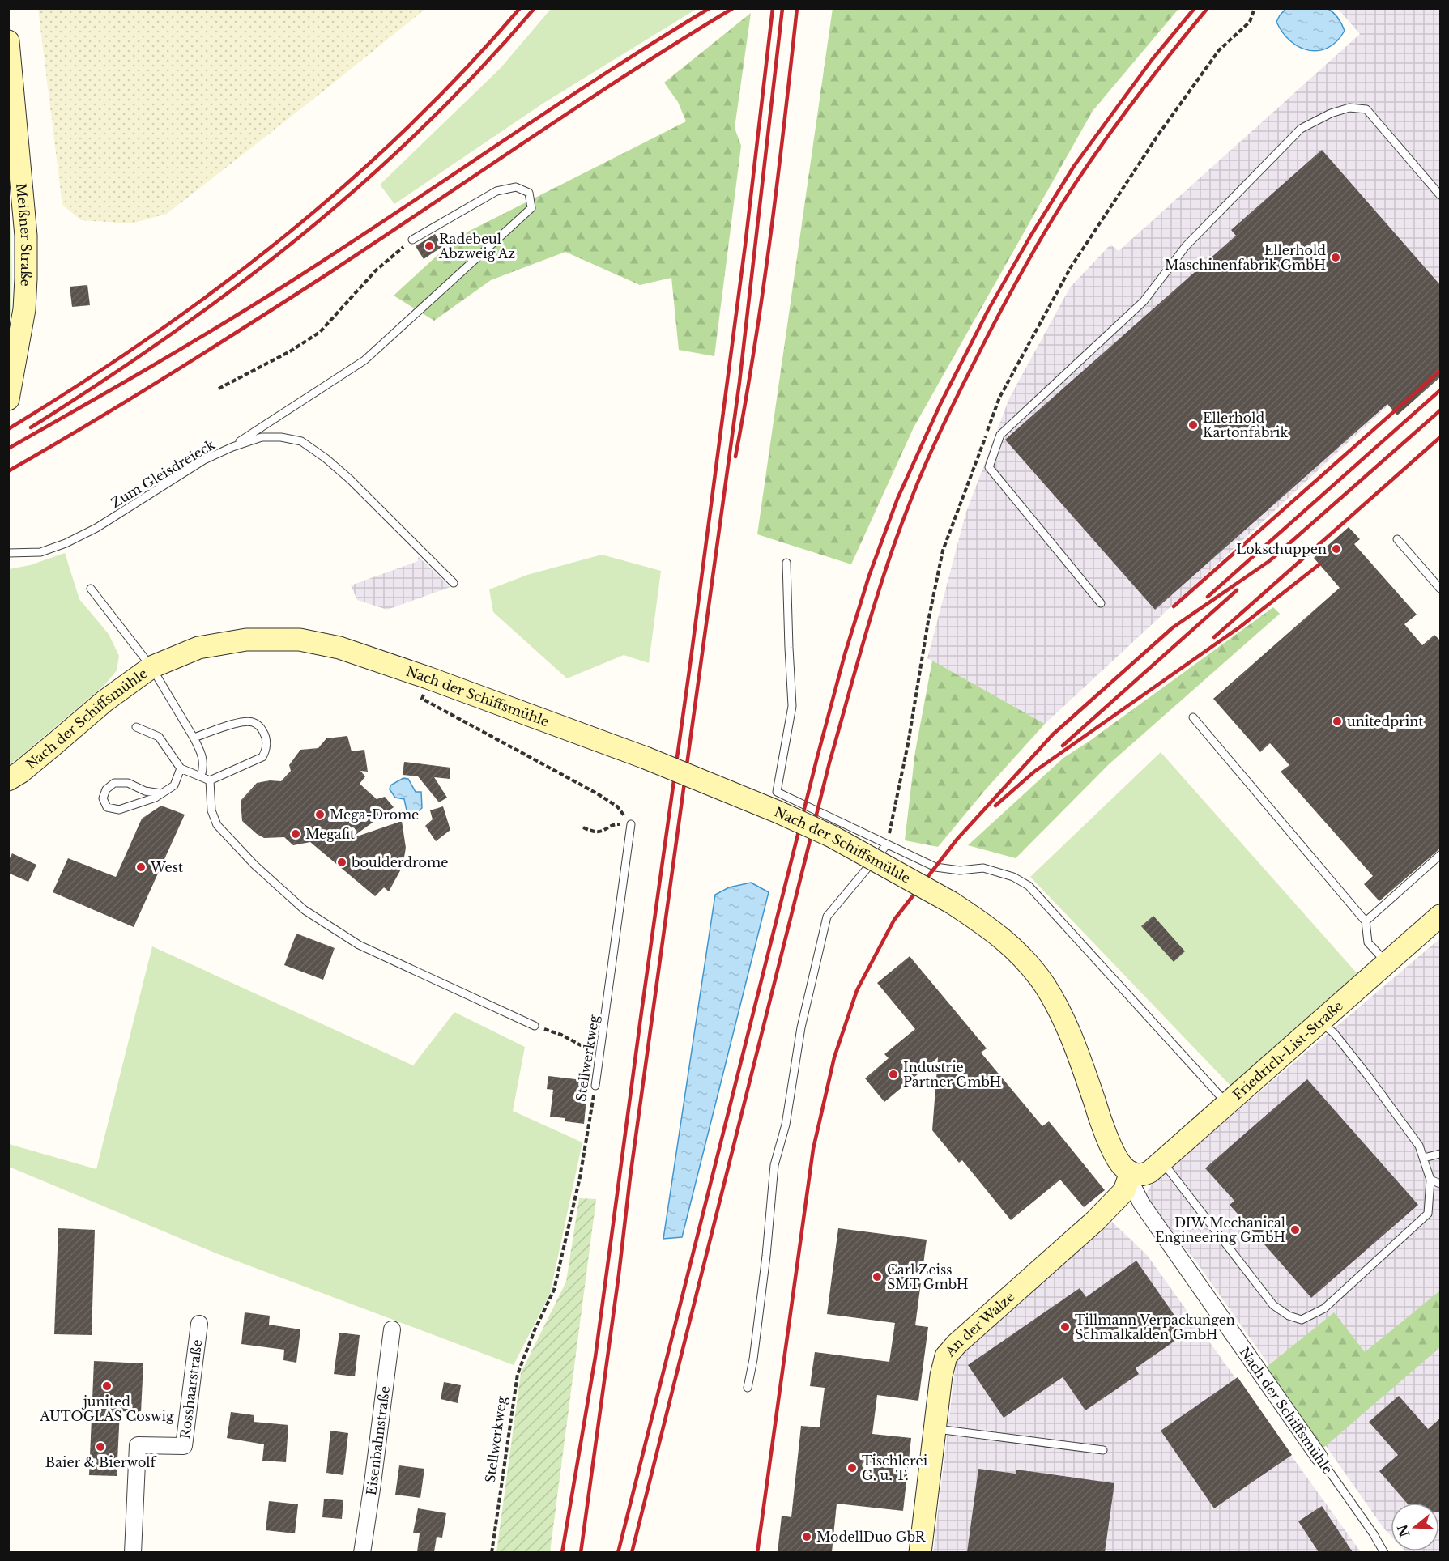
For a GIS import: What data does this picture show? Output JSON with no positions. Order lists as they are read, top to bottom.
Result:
{
  "streets": {
    "street": [
      "Meißner Straße",
      "Nach der Schiffsmühle",
      "Friedrich-List-Straße",
      "An der Walze",
      "Rosshaarstraße",
      "Eisenbahnstraße"
    ],
    "lane": ["Zum Gleisdreieck", "Stellwerkweg"]
  },
  "crossings": [
    ["Nach der Schiffsmühle", "Friedrich-List-Straße"],
    ["Nach der Schiffsmühle", "An der Walze"],
    ["Friedrich-List-Straße", "An der Walze"]
  ],
  "places": [
    "Radebeul Abzweig Az",
    "Ellerhold Maschinenfabrik GmbH",
    "Ellerhold Kartonfabrik",
    "Lokschuppen",
    "unitedprint",
    "Mega-Drome",
    "Megafit",
    "boulderdrome",
    "West",
    "Industrie Partner GmbH",
    "DIW Mechanical Engineering GmbH",
    "Carl Zeiss SMT GmbH",
    "Tillmann Verpackungen Schmalkalden GmbH",
    "junited AUTOGLAS Coswig",
    "Baier & Bierwolf",
    "Tischlerei G. u. T.",
    "ModellDuo GbR"
  ],
  "north": "left"
}
